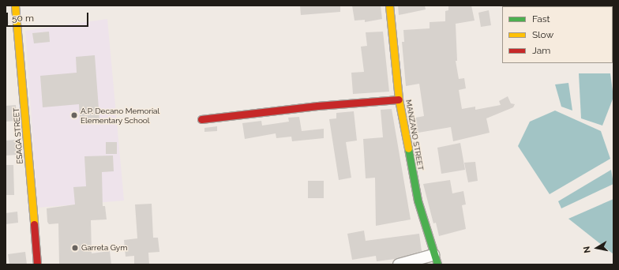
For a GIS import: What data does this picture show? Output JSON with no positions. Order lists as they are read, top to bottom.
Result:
{
  "streets": {
    "street": ["MANZANO STREET", "ESAGA STREET"]
  },
  "places": ["A.P. Decano Memorial Elementary School", "Garreta Gym"],
  "legend": ["Fast", "Slow", "Jam"],
  "scale_bar": "50 m",
  "north": "left"
}
